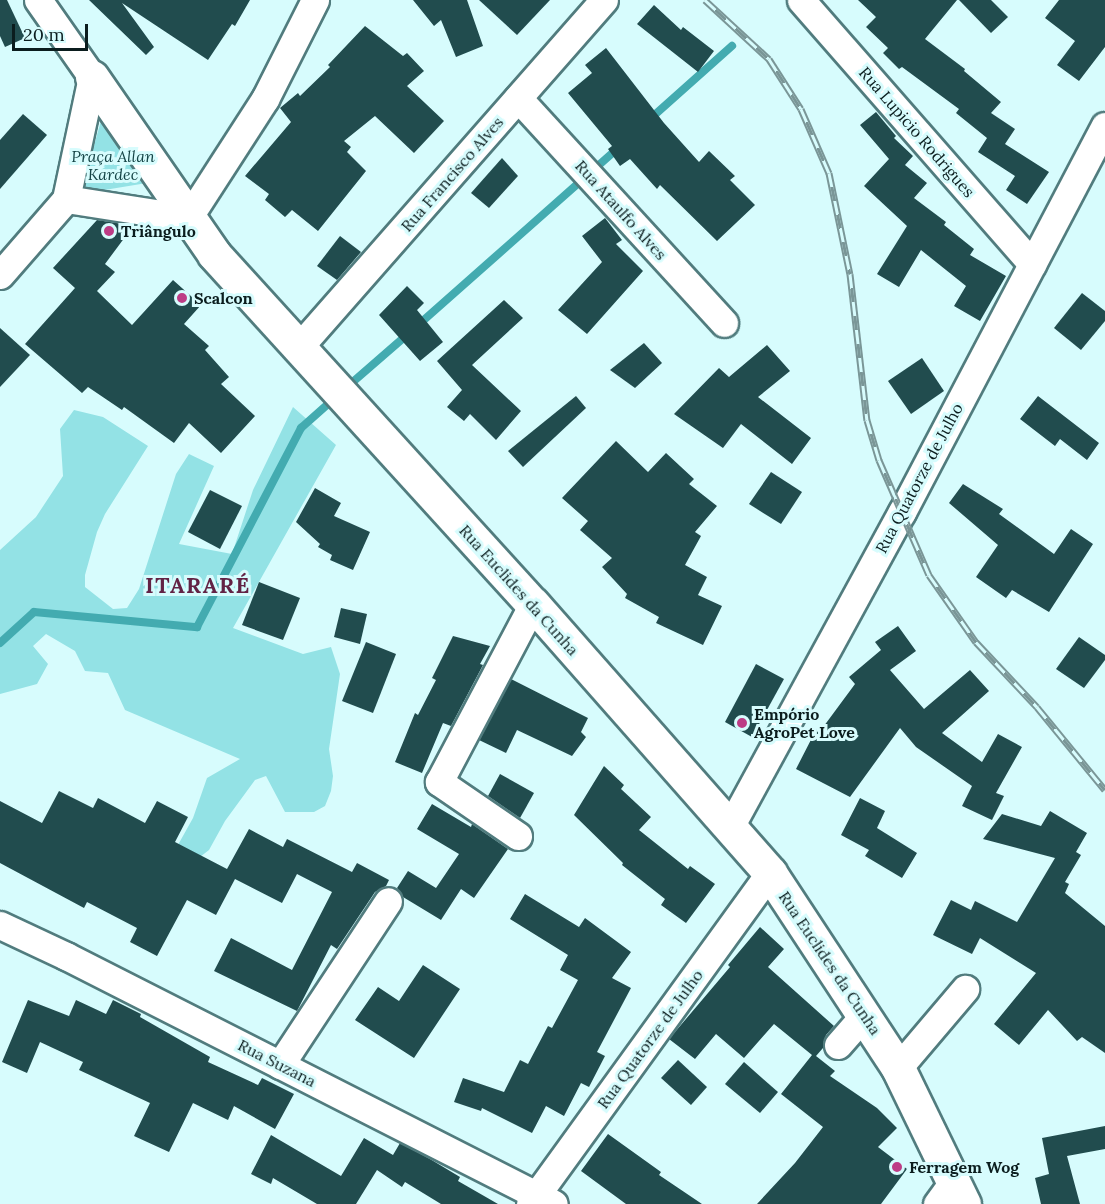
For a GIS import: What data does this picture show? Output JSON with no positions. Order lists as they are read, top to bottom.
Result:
{
  "streets": {
    "main road": ["Rua Euclides da Cunha"],
    "street": [
      "Rua Lupicio Rodrigues",
      "Rua Francisco Alves",
      "Rua Ataulfo Alves",
      "Rua Quatorze de Julho",
      "Rua Suzana"
    ]
  },
  "crossings": [
    ["Rua Lupicio Rodrigues", "Rua Quatorze de Julho"],
    ["Rua Francisco Alves", "Rua Ataulfo Alves"],
    ["Rua Francisco Alves", "Rua Euclides da Cunha"],
    ["Rua Quatorze de Julho", "Rua Euclides da Cunha"],
    ["Rua Quatorze de Julho", "Rua Suzana"]
  ],
  "districts": ["ITARARÉ"],
  "parks": ["Praça Allan Kardec"],
  "places": [
    "Triângulo",
    "Scalcon",
    "Empório AgroPet Love",
    "Ferragem Wog"
  ],
  "scale_bar": "20 m"
}
